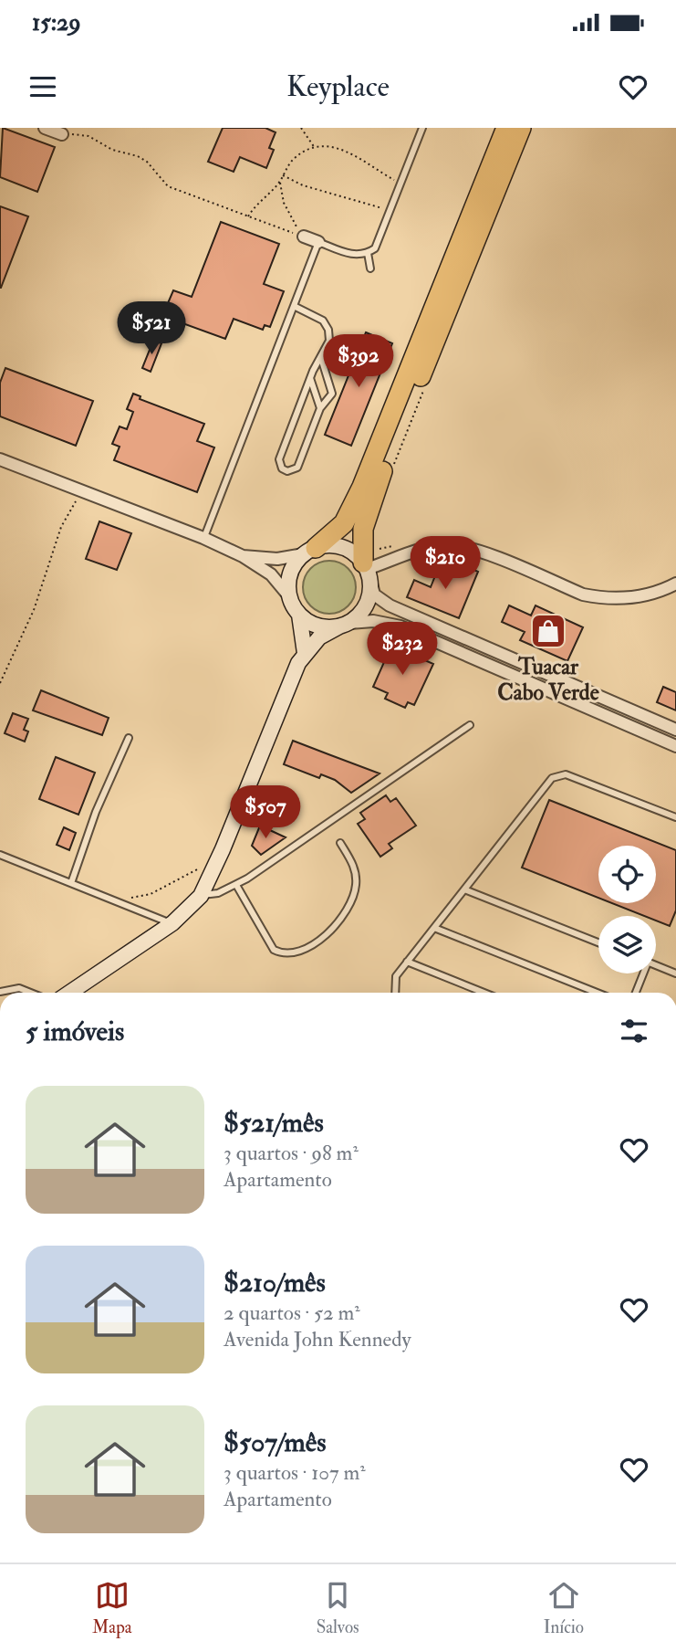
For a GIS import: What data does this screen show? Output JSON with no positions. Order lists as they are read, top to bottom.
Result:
{
  "places": {
    "shop": ["Tuacar Cabo Verde"]
  },
  "page": {
    "status": "15:29",
    "header": "Keyplace",
    "price": [
      "$521",
      "$392",
      "$210",
      "$232",
      "$507"
    ],
    "heading": "5 imóveis",
    "list": [
      {
        "name": "$521/mês",
        "note": "3 quartos · 98 m² · Apartamento"
      },
      {
        "name": "$210/mês",
        "note": "2 quartos · 52 m² · Avenida John Kennedy"
      },
      {
        "name": "$507/mês",
        "note": "3 quartos · 107 m² · Apartamento"
      }
    ],
    "tabs": ["Mapa", "Salvos", "Início"]
  }
}
